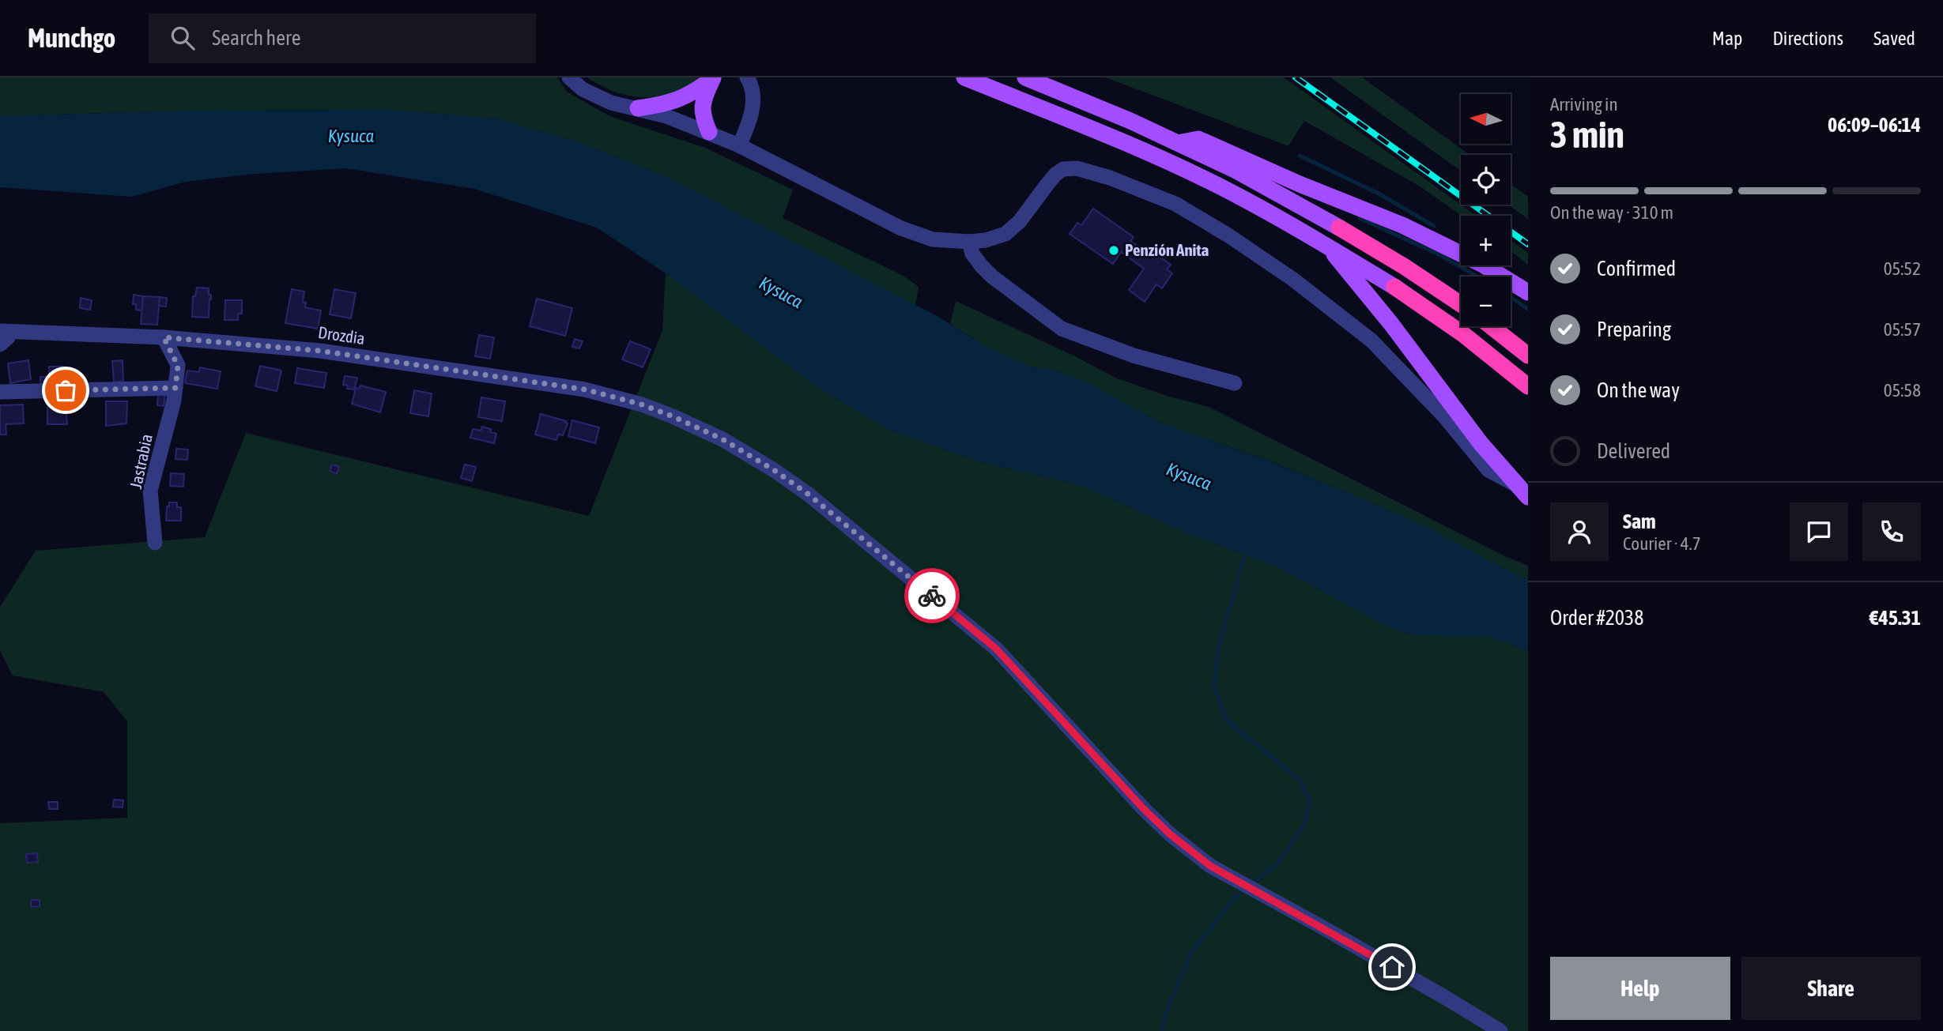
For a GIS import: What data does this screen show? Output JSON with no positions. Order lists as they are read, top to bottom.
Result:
{
  "streets": {
    "street": ["Drozdia", "Jastrabia"]
  },
  "crossings": [
    ["Drozdia", "Jastrabia"]
  ],
  "water": ["Kysuca"],
  "places": ["Penzión Anita"],
  "north": "left",
  "page": {
    "header": "Munchgo",
    "search": "Search here",
    "nav": ["Map", "Directions", "Saved"],
    "heading": ["3 min", "Arriving in", "06:09–06:14"],
    "panel": [
      "Sam",
      "Courier · 4.7",
      "Order #2038",
      "€45.31"
    ],
    "map_buttons": ["+", "−"],
    "bar": "On the way · 310 m",
    "list": [
      ["Confirmed", "05:52"],
      ["Preparing", "05:57"],
      ["On the way", "05:58"],
      "Delivered"
    ],
    "buttons": ["Help", "Share"]
  }
}
